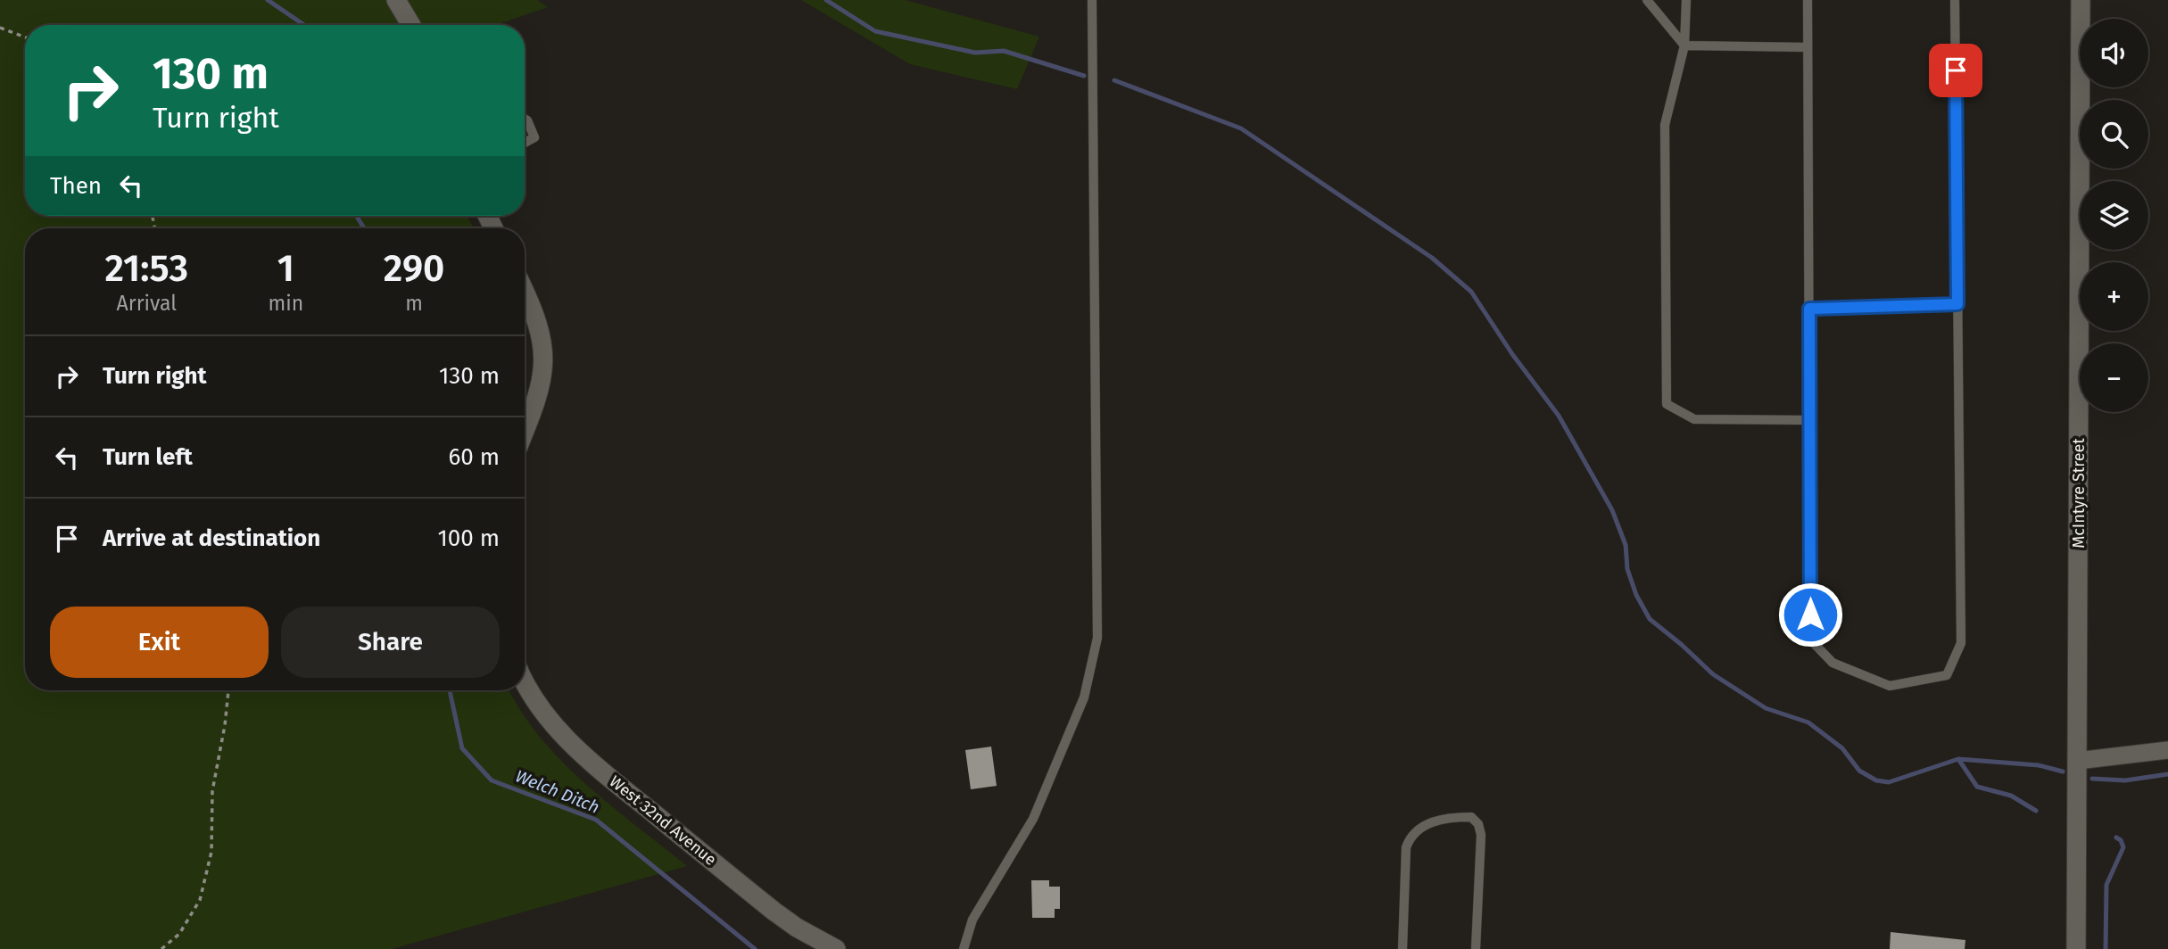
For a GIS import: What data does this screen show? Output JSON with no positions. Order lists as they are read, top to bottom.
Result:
{
  "streets": {
    "street": ["McIntyre Street", "West 32nd Avenue"]
  },
  "water": ["Welch Ditch"],
  "page": {
    "map_buttons": ["+", "−"],
    "turn": ["130 m", "Turn right"],
    "then": "Then",
    "eta": [
      "21:53",
      "Arrival",
      "1",
      "min",
      "290",
      "m"
    ],
    "list": [
      {
        "name": "Turn right",
        "value": "130 m"
      },
      {
        "name": "Turn left",
        "value": "60 m"
      },
      {
        "name": "Arrive at destination",
        "value": "100 m"
      }
    ],
    "buttons": ["Exit", "Share"]
  }
}
